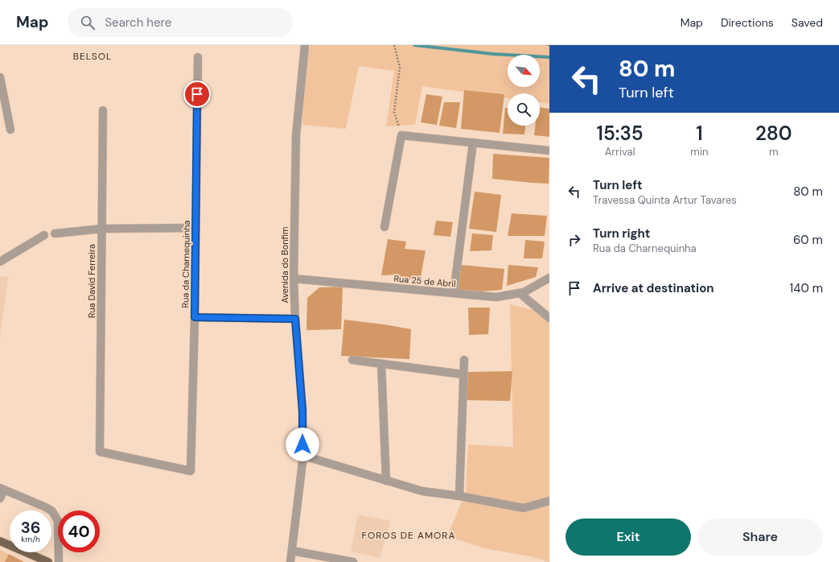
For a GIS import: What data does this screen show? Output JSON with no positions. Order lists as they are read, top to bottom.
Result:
{
  "streets": {
    "street": [
      "Rua da Charnequinha",
      "Avenida do Bonfim",
      "Rua David Ferreira",
      "Rua 25 de Abril"
    ]
  },
  "crossings": [
    ["Rua da Charnequinha", "Rua David Ferreira"],
    ["Avenida do Bonfim", "Rua 25 de Abril"]
  ],
  "districts": ["BELSOL", "FOROS DE AMORA"],
  "north": "bottom right",
  "page": {
    "header": "Map",
    "search": "Search here",
    "nav": ["Map", "Directions", "Saved"],
    "turn": ["80 m", "Turn left"],
    "eta": [
      "15:35",
      "Arrival",
      "1",
      "min",
      "280",
      "m"
    ],
    "list": [
      {
        "name": "Turn left",
        "note": "Travessa Quinta Artur Tavares",
        "value": "80 m"
      },
      {
        "name": "Turn right",
        "note": "Rua da Charnequinha",
        "value": "60 m"
      },
      {
        "name": "Arrive at destination",
        "value": "140 m"
      }
    ],
    "speed": "36 km/h",
    "limit": "40",
    "buttons": ["Exit", "Share"]
  }
}
